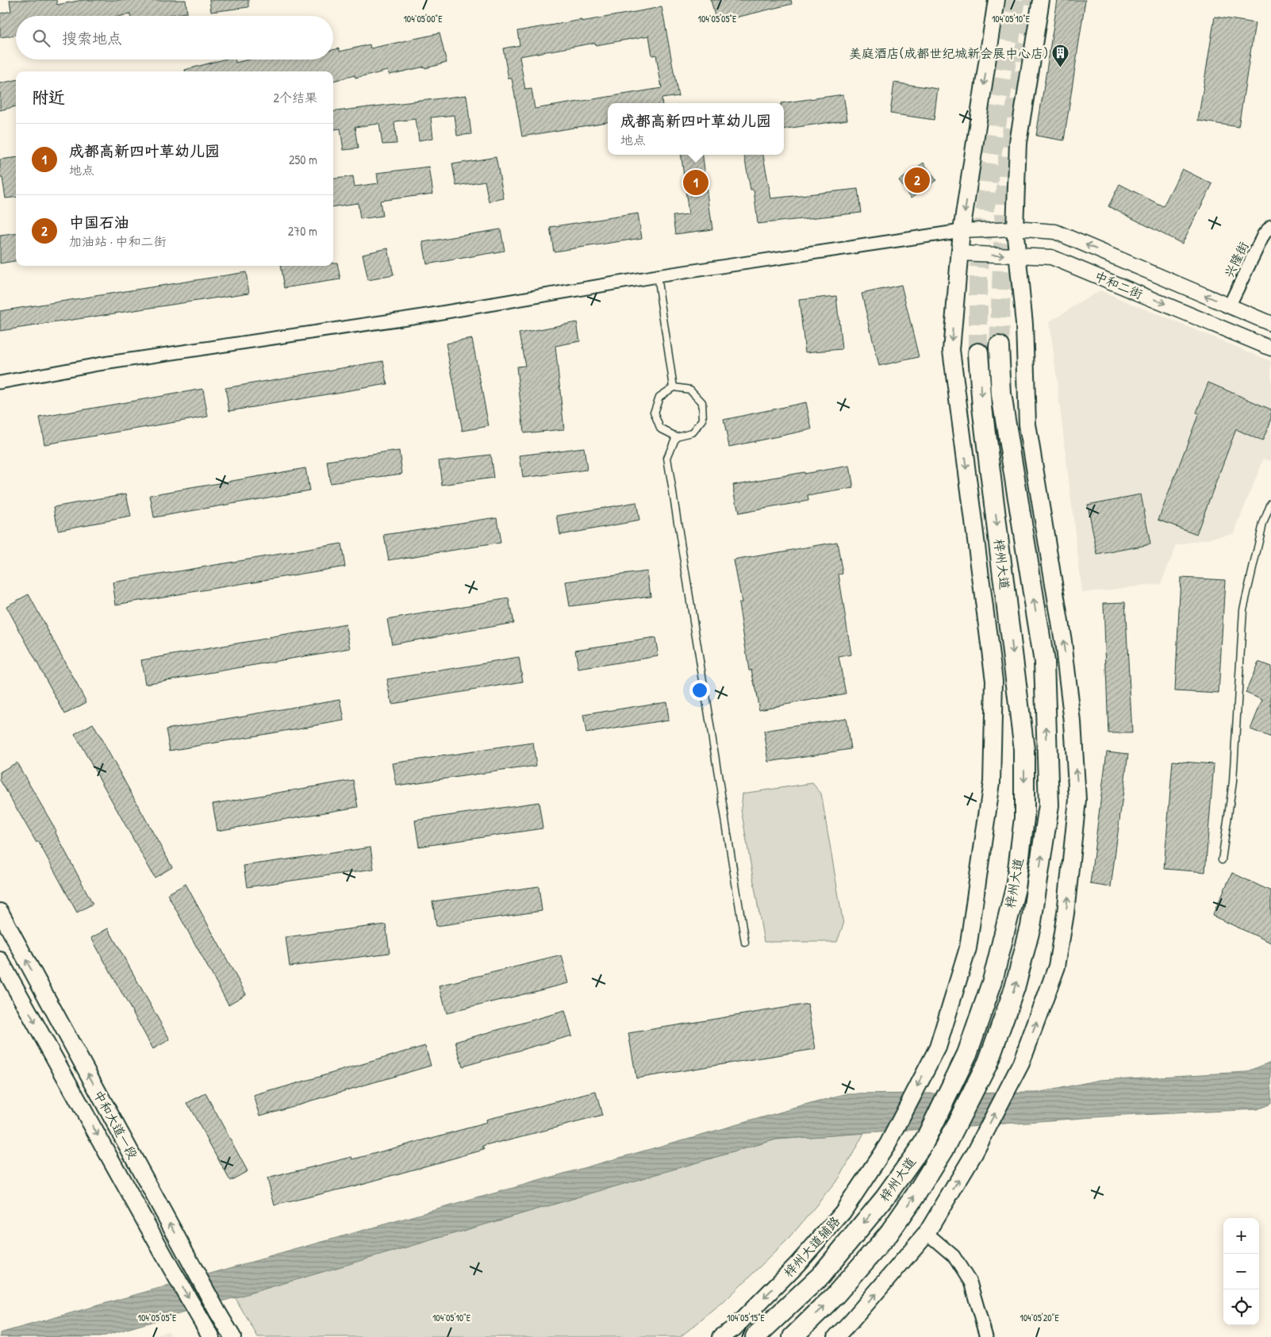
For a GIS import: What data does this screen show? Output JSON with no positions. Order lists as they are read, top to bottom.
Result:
{
  "streets": {
    "highway": ["梓州大道"],
    "main road": ["中和大道一段", "梓州大道辅路"],
    "street": ["兴隆街", "中和二街"]
  },
  "crossings": [
    ["兴隆街", "中和二街"],
    ["中和二街", "梓州大道辅路"]
  ],
  "places": {
    "building": ["美庭酒店(成都世纪城新会展中心店)"]
  },
  "page": {
    "search": "搜索地点",
    "heading": ["附近", "2个结果"],
    "popup": ["成都高新四叶草幼儿园", "地点"],
    "list": [
      {
        "mark": "1",
        "name": "成都高新四叶草幼儿园",
        "note": "地点",
        "value": "250 m"
      },
      {
        "mark": "2",
        "name": "中国石油",
        "note": "加油站 · 中和二街",
        "value": "270 m"
      }
    ],
    "pins": ["2", "1"],
    "map_buttons": ["+", "−"]
  },
  "coordinates": [
    "104°05'00\"E",
    "104°05'05\"E",
    "104°05'10\"E",
    "104°05'15\"E",
    "104°05'20\"E"
  ]
}
